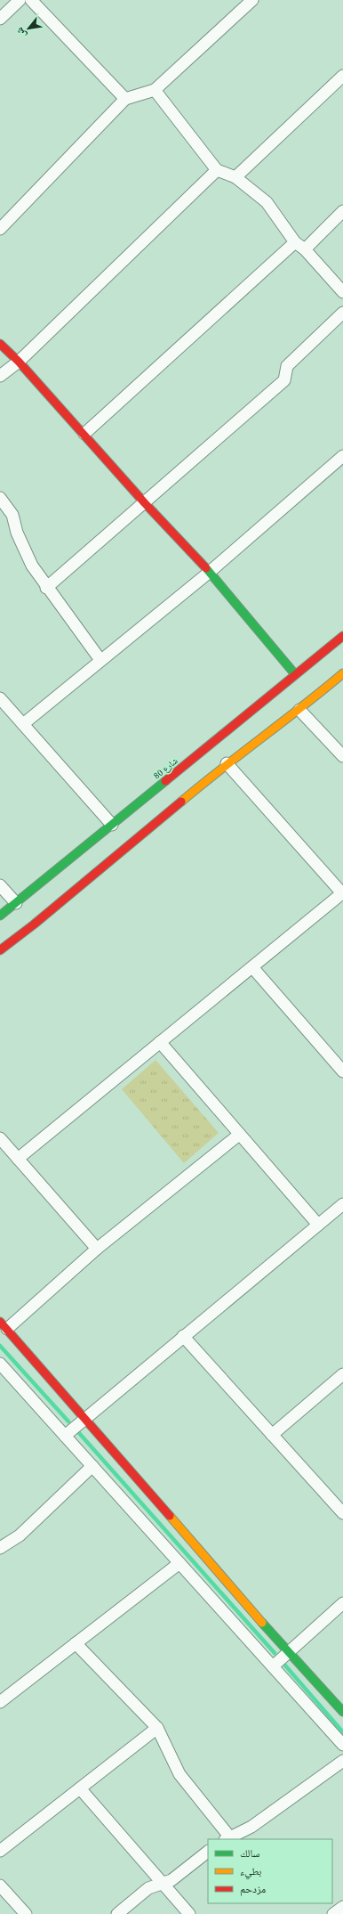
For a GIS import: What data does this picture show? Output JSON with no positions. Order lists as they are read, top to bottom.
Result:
{
  "streets": {
    "street": ["شارع 80"]
  },
  "legend": ["سالك", "بطيء", "مزدحم"],
  "north": "bottom left"
}
